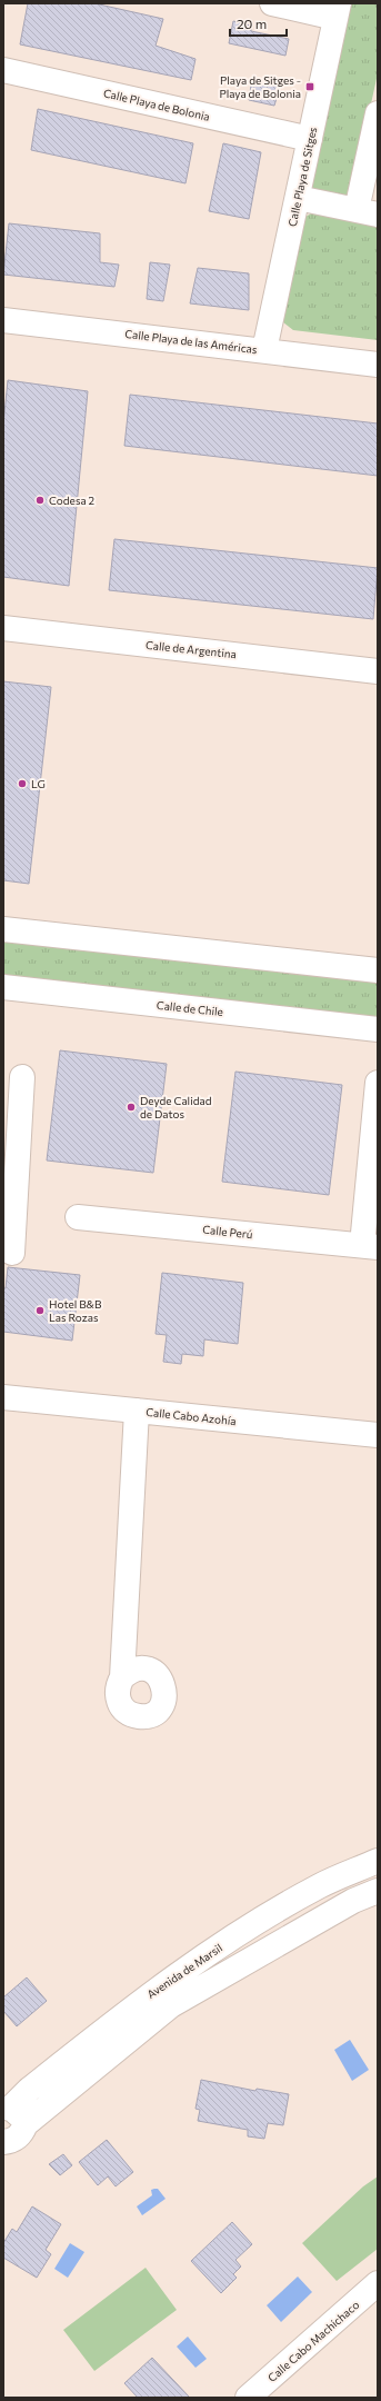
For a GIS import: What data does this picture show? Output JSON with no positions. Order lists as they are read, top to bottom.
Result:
{
  "streets": {
    "street": [
      "Calle Playa de Bolonia",
      "Calle Playa de Sitges",
      "Calle Playa de las Américas",
      "Calle de Argentina",
      "Calle de Chile",
      "Calle Perú",
      "Calle Cabo Azohía",
      "Avenida de Marsil",
      "Calle Cabo Machichaco"
    ]
  },
  "crossings": [
    ["Calle Playa de Bolonia", "Calle Playa de Sitges"],
    ["Calle Playa de Sitges", "Calle Playa de las Américas"]
  ],
  "places": {
    "transit": ["Playa de Sitges - Playa de Bolonia"],
    "other": [
      "Codesa 2",
      "LG",
      "Deyde Calidad de Datos",
      "Hotel B&B Las Rozas"
    ]
  },
  "scale_bar": "20 m"
}
